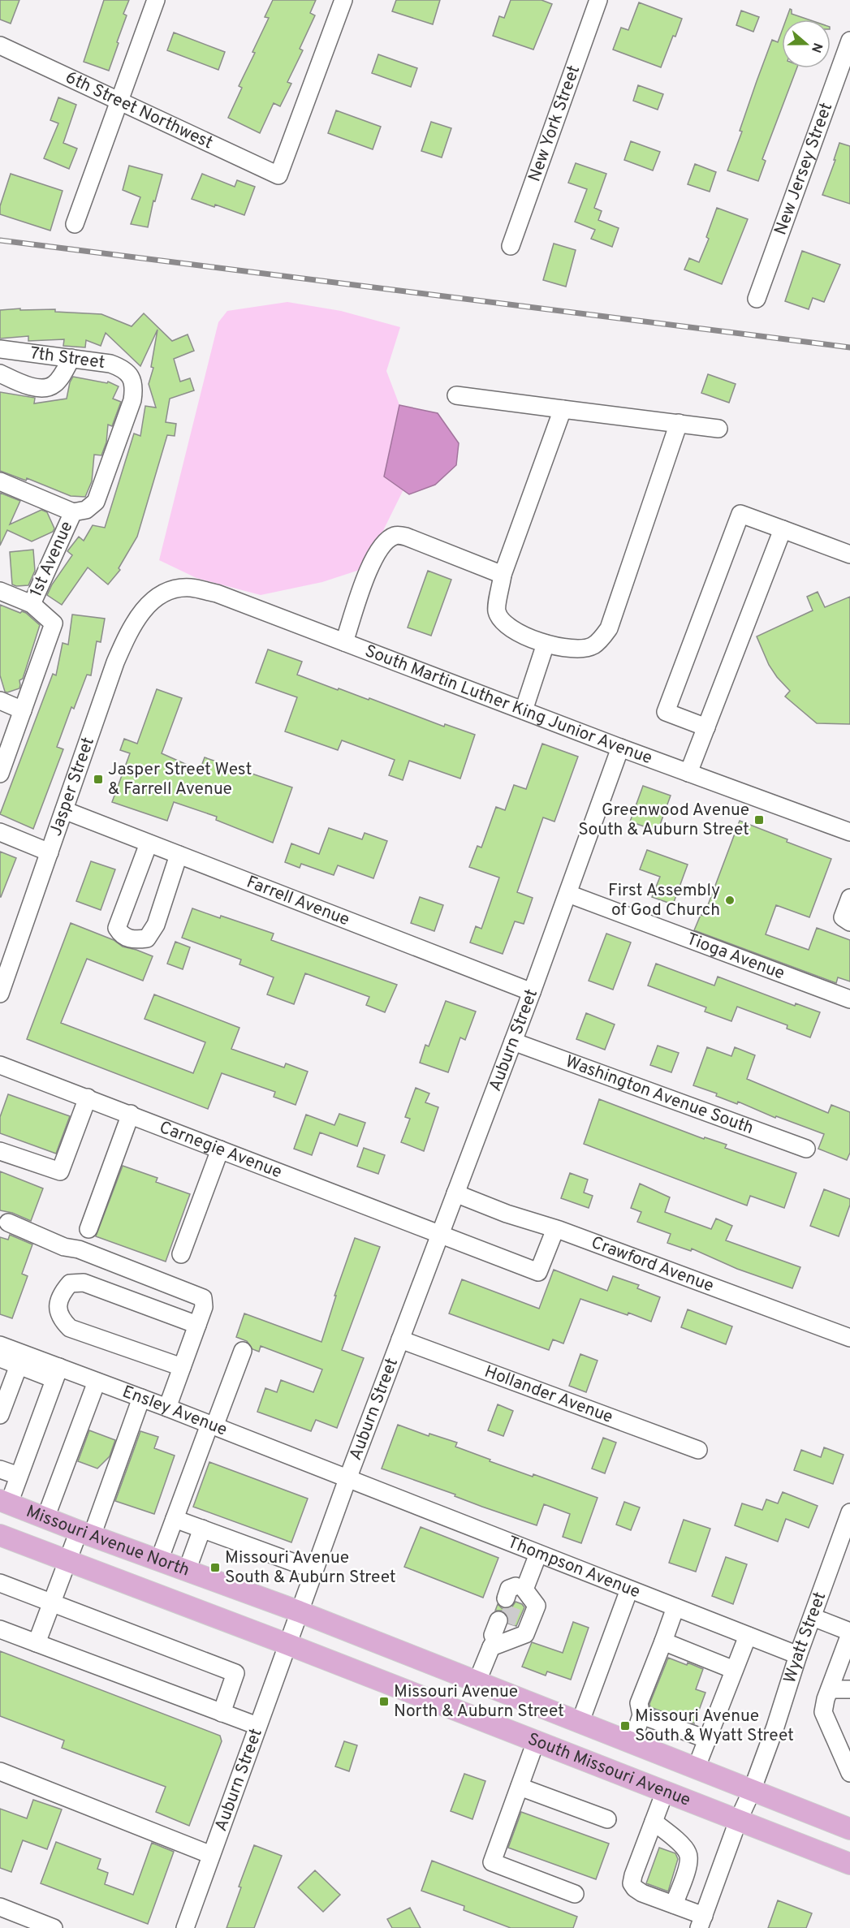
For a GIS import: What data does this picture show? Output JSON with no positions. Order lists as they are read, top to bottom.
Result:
{
  "streets": {
    "main road": ["Missouri Avenue North", "South Missouri Avenue"],
    "street": [
      "6th Street Northwest",
      "New York Street",
      "New Jersey Street",
      "7th Street",
      "1st Avenue",
      "South Martin Luther King Junior Avenue",
      "Jasper Street",
      "Farrell Avenue",
      "Tioga Avenue",
      "Auburn Street",
      "Washington Avenue South",
      "Carnegie Avenue",
      "Crawford Avenue",
      "Hollander Avenue",
      "Ensley Avenue",
      "Thompson Avenue",
      "Wyatt Street"
    ]
  },
  "crossings": [
    ["7th Street", "1st Avenue"],
    ["South Martin Luther King Junior Avenue", "Jasper Street"],
    ["South Martin Luther King Junior Avenue", "Auburn Street"],
    ["Jasper Street", "Farrell Avenue"],
    ["Farrell Avenue", "Auburn Street"],
    ["Tioga Avenue", "Auburn Street"],
    ["Auburn Street", "Washington Avenue South"],
    ["Auburn Street", "Carnegie Avenue"],
    ["Auburn Street", "Crawford Avenue"],
    ["Auburn Street", "Hollander Avenue"],
    ["Auburn Street", "Ensley Avenue"],
    ["Auburn Street", "Missouri Avenue North"],
    ["Auburn Street", "Thompson Avenue"],
    ["Auburn Street", "South Missouri Avenue"],
    ["Carnegie Avenue", "Crawford Avenue"],
    ["Ensley Avenue", "Thompson Avenue"],
    ["Missouri Avenue North", "South Missouri Avenue"],
    ["Thompson Avenue", "Wyatt Street"],
    ["Wyatt Street", "South Missouri Avenue"]
  ],
  "places": {
    "transit": [
      "Jasper Street West & Farrell Avenue",
      "Greenwood Avenue South & Auburn Street",
      "Missouri Avenue South & Auburn Street",
      "Missouri Avenue North & Auburn Street",
      "Missouri Avenue South & Wyatt Street"
    ],
    "other": ["First Assembly of God Church"]
  },
  "north": "right"
}
